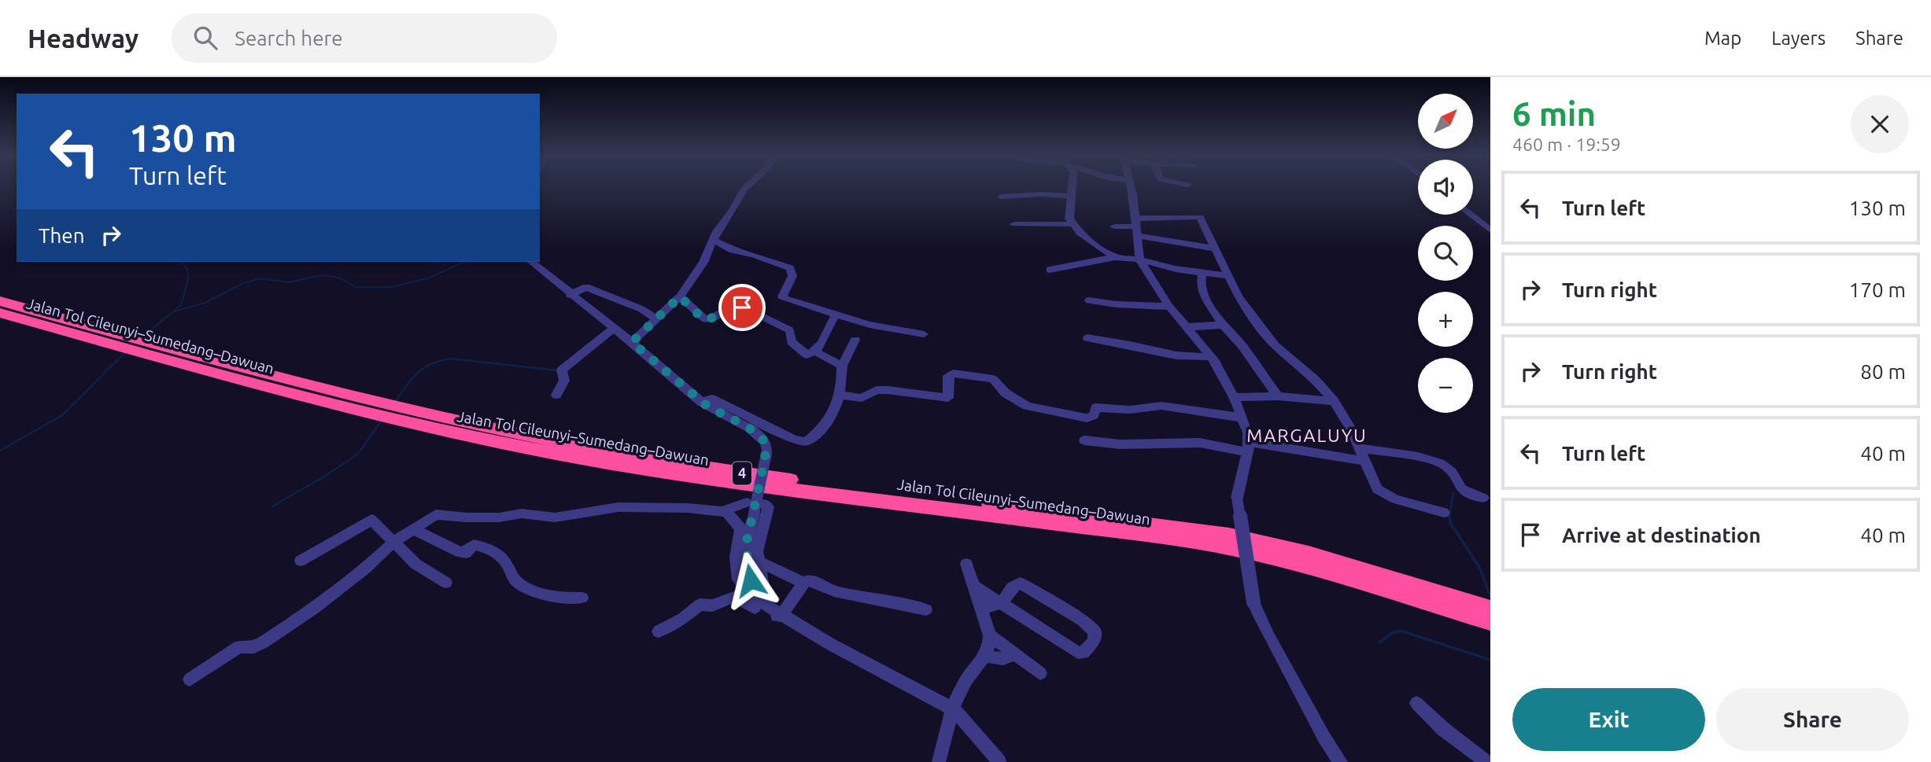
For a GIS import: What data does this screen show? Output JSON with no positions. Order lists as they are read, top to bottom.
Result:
{
  "streets": {
    "highway": ["Jalan Tol Cileunyi–Sumedang–Dawuan", "4"]
  },
  "districts": ["MARGALUYU"],
  "north": "top right",
  "page": {
    "header": "Headway",
    "search": "Search here",
    "nav": ["Map", "Layers", "Share"],
    "heading": ["6 min", "460 m · 19:59"],
    "map_buttons": ["+", "−"],
    "turn": ["130 m", "Turn left"],
    "list": [
      {
        "name": "Turn left",
        "value": "130 m"
      },
      {
        "name": "Turn right",
        "value": "170 m"
      },
      {
        "name": "Turn right",
        "value": "80 m"
      },
      {
        "name": "Turn left",
        "value": "40 m"
      },
      {
        "name": "Arrive at destination",
        "value": "40 m"
      }
    ],
    "then": "Then",
    "buttons": ["Exit", "Share"]
  }
}
